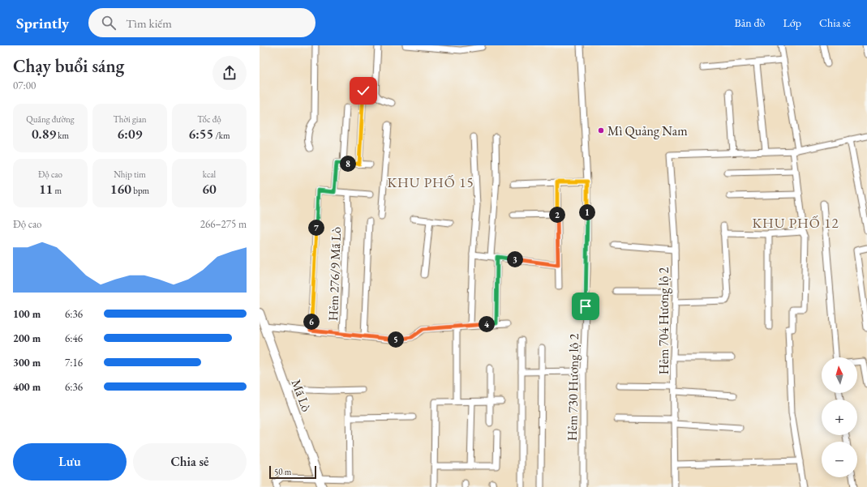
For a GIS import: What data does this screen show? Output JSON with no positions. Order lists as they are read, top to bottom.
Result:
{
  "streets": {
    "main road": ["Mã Lò"],
    "street": ["Hẻm 276/9 Mã Lò", "Hẻm 704 Hương lộ 2", "Hẻm 730 Hương lộ 2"]
  },
  "districts": ["KHU PHỐ 15", "KHU PHỐ 12"],
  "places": ["Mì Quảng Nam"],
  "scale_bar": "50 m",
  "north": "top",
  "page": {
    "header": "Sprintly",
    "search": "Tìm kiếm",
    "nav": ["Bản đồ", "Lớp", "Chia sẻ"],
    "heading": ["Chạy buổi sáng", "07:00"],
    "stats": [
      ["Quãng đường", "0.89 km"],
      ["Thời gian", "6:09"],
      ["Tốc độ", "6:55 /km"],
      ["Độ cao", "11 m"],
      ["Nhịp tim", "160 bpm"],
      ["kcal", "60"]
    ],
    "pins": [
      "8",
      "1",
      "2",
      "7",
      "3",
      "6",
      "4",
      "5"
    ],
    "chart": ["Độ cao", "266–275 m"],
    "list": [
      {
        "name": "100 m",
        "note": "6:36"
      },
      {
        "name": "200 m",
        "note": "6:46"
      },
      {
        "name": "300 m",
        "note": "7:16"
      },
      {
        "name": "400 m",
        "note": "6:36"
      }
    ],
    "map_buttons": ["+", "−"],
    "buttons": ["Lưu", "Chia sẻ"],
    "scale": "50 m"
  }
}
